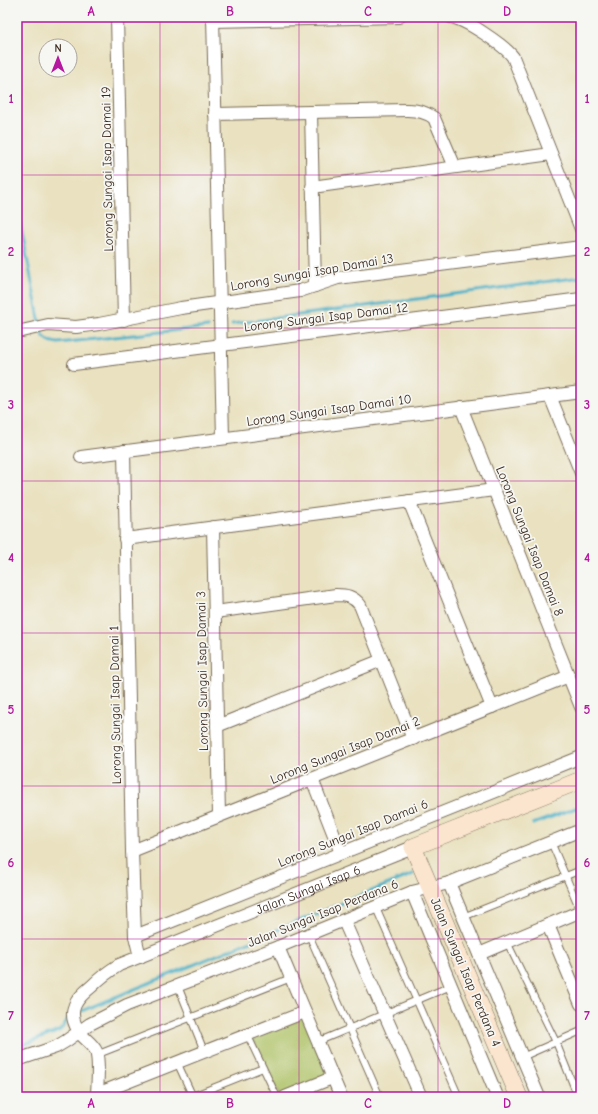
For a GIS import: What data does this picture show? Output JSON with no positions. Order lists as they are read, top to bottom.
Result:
{
  "streets": {
    "street": [
      "Lorong Sungai Isap Damai 19",
      "Lorong Sungai Isap Damai 13",
      "Lorong Sungai Isap Damai 12",
      "Lorong Sungai Isap Damai 10",
      "Lorong Sungai Isap Damai 8",
      "Lorong Sungai Isap Damai 3",
      "Lorong Sungai Isap Damai 1",
      "Lorong Sungai Isap Damai 2",
      "Lorong Sungai Isap Damai 6",
      "Jalan Sungai Isap 6",
      "Jalan Sungai Isap Perdana 6",
      "Jalan Sungai Isap Perdana 4"
    ]
  },
  "crossings": [
    ["Lorong Sungai Isap Damai 19", "Lorong Sungai Isap Damai 13"],
    ["Lorong Sungai Isap Damai 10", "Lorong Sungai Isap Damai 8"],
    ["Lorong Sungai Isap Damai 10", "Lorong Sungai Isap Damai 1"],
    ["Lorong Sungai Isap Damai 8", "Lorong Sungai Isap Damai 2"],
    ["Lorong Sungai Isap Damai 3", "Lorong Sungai Isap Damai 2"],
    ["Lorong Sungai Isap Damai 1", "Lorong Sungai Isap Damai 2"],
    ["Lorong Sungai Isap Damai 1", "Lorong Sungai Isap Damai 6"],
    ["Lorong Sungai Isap Damai 1", "Jalan Sungai Isap 6"],
    ["Jalan Sungai Isap 6", "Jalan Sungai Isap Perdana 6"],
    ["Jalan Sungai Isap 6", "Jalan Sungai Isap Perdana 4"],
    ["Jalan Sungai Isap Perdana 6", "Jalan Sungai Isap Perdana 4"]
  ],
  "north": "top",
  "grid": {
    "columns": [
      "A",
      "B",
      "C",
      "D"
    ],
    "rows": [
      "1",
      "2",
      "3",
      "4",
      "5",
      "6",
      "7"
    ]
  }
}
